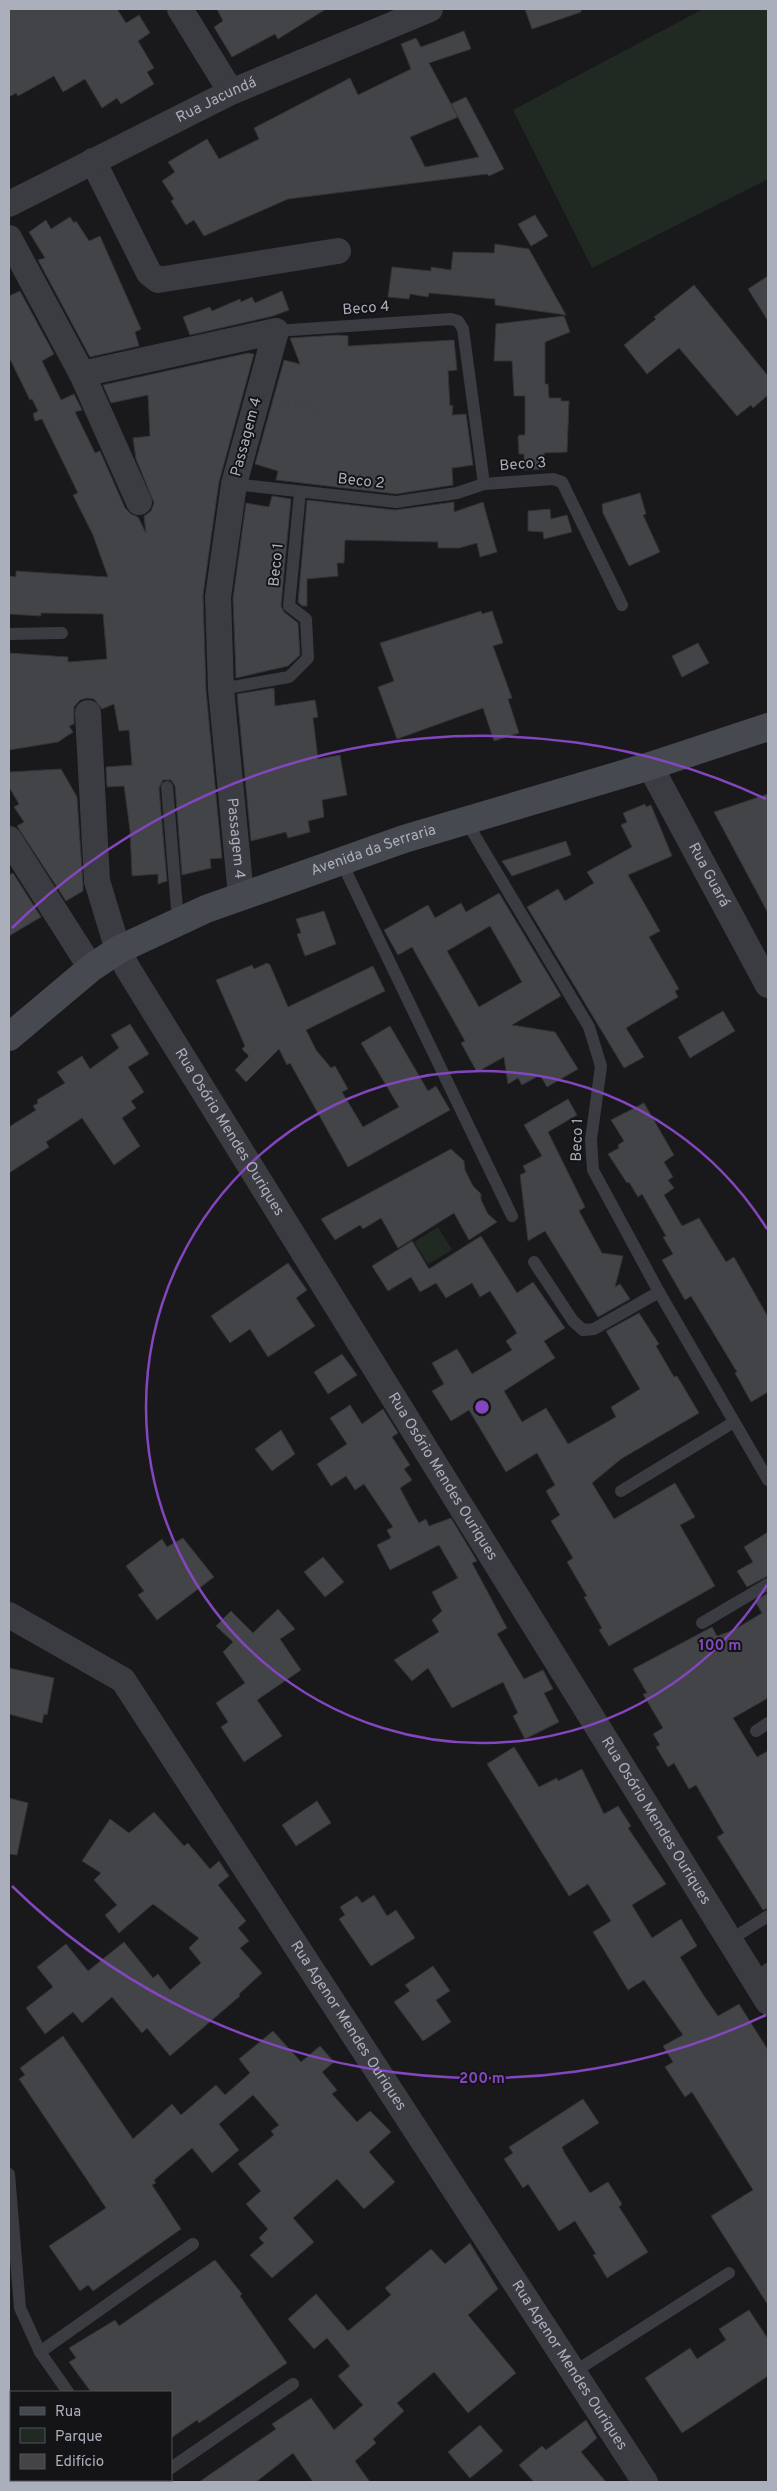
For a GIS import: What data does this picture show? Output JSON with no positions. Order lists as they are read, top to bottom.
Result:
{
  "streets": {
    "main road": ["Avenida da Serraria"],
    "street": [
      "Rua Jacundá",
      "Passagem 4",
      "Rua Guará",
      "Rua Osório Mendes Ouriques",
      "Rua Agenor Mendes Ouriques"
    ],
    "lane": [
      "Beco 4",
      "Beco 3",
      "Beco 2",
      "Beco 1"
    ]
  },
  "crossings": [
    ["Beco 4", "Passagem 4"],
    ["Beco 4", "Beco 3"],
    ["Passagem 4", "Beco 2"],
    ["Passagem 4", "Beco 1"],
    ["Passagem 4", "Avenida da Serraria"],
    ["Beco 3", "Beco 2"],
    ["Beco 2", "Beco 1"],
    ["Beco 1", "Avenida da Serraria"],
    ["Avenida da Serraria", "Rua Guará"],
    ["Avenida da Serraria", "Rua Osório Mendes Ouriques"]
  ],
  "legend": ["Rua", "Parque", "Edifício"],
  "rings": ["100 m", "200 m"]
}
